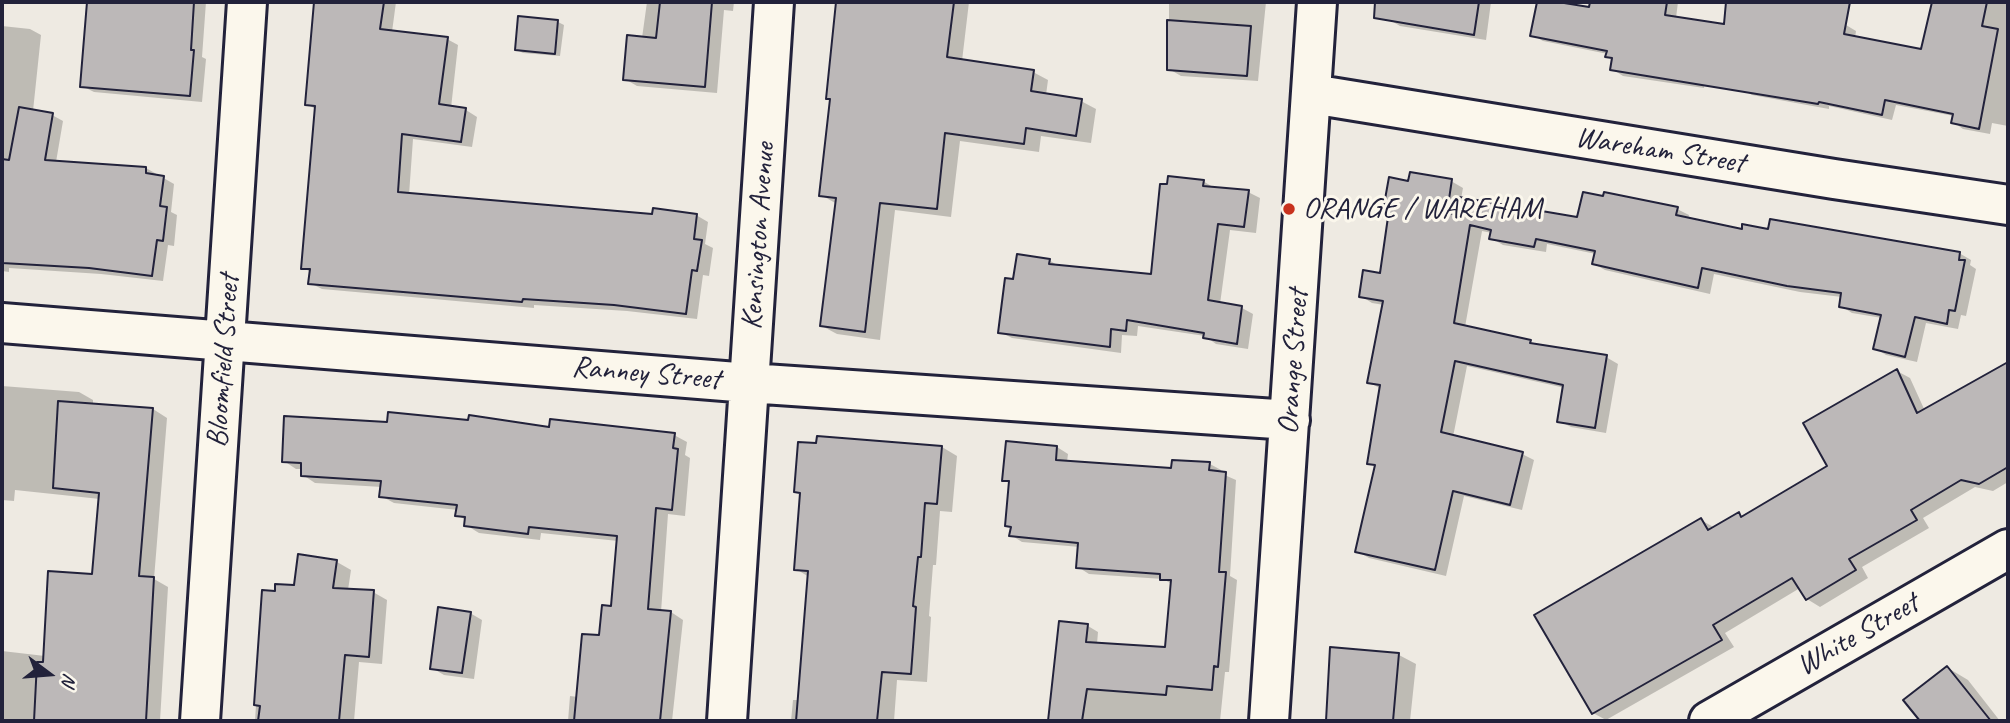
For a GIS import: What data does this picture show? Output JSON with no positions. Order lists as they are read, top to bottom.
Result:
{
  "streets": {
    "street": [
      "Wareham Street",
      "Kensington Avenue",
      "Bloomfield Street",
      "Orange Street",
      "Ranney Street",
      "White Street"
    ]
  },
  "crossings": [
    ["Wareham Street", "Orange Street"],
    ["Kensington Avenue", "Ranney Street"],
    ["Bloomfield Street", "Ranney Street"],
    ["Orange Street", "Ranney Street"]
  ],
  "places": ["ORANGE / WAREHAM"],
  "north": "right"
}
